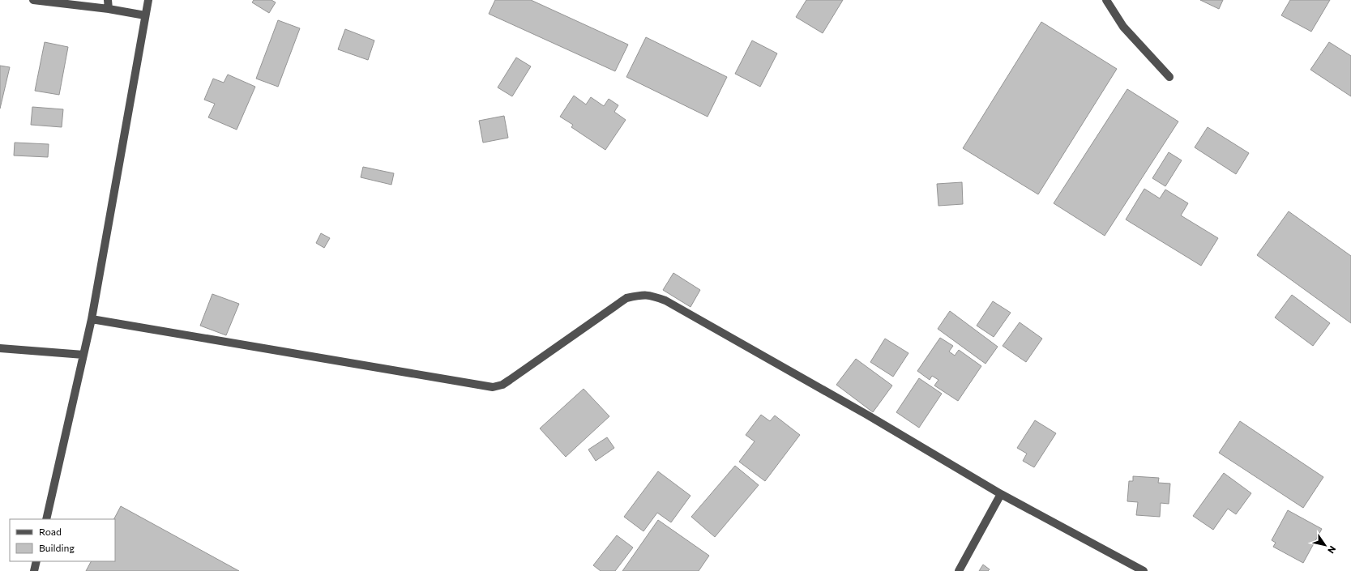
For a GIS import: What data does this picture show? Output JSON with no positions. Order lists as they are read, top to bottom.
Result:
{
  "legend": ["Road", "Building"],
  "north": "bottom right"
}
